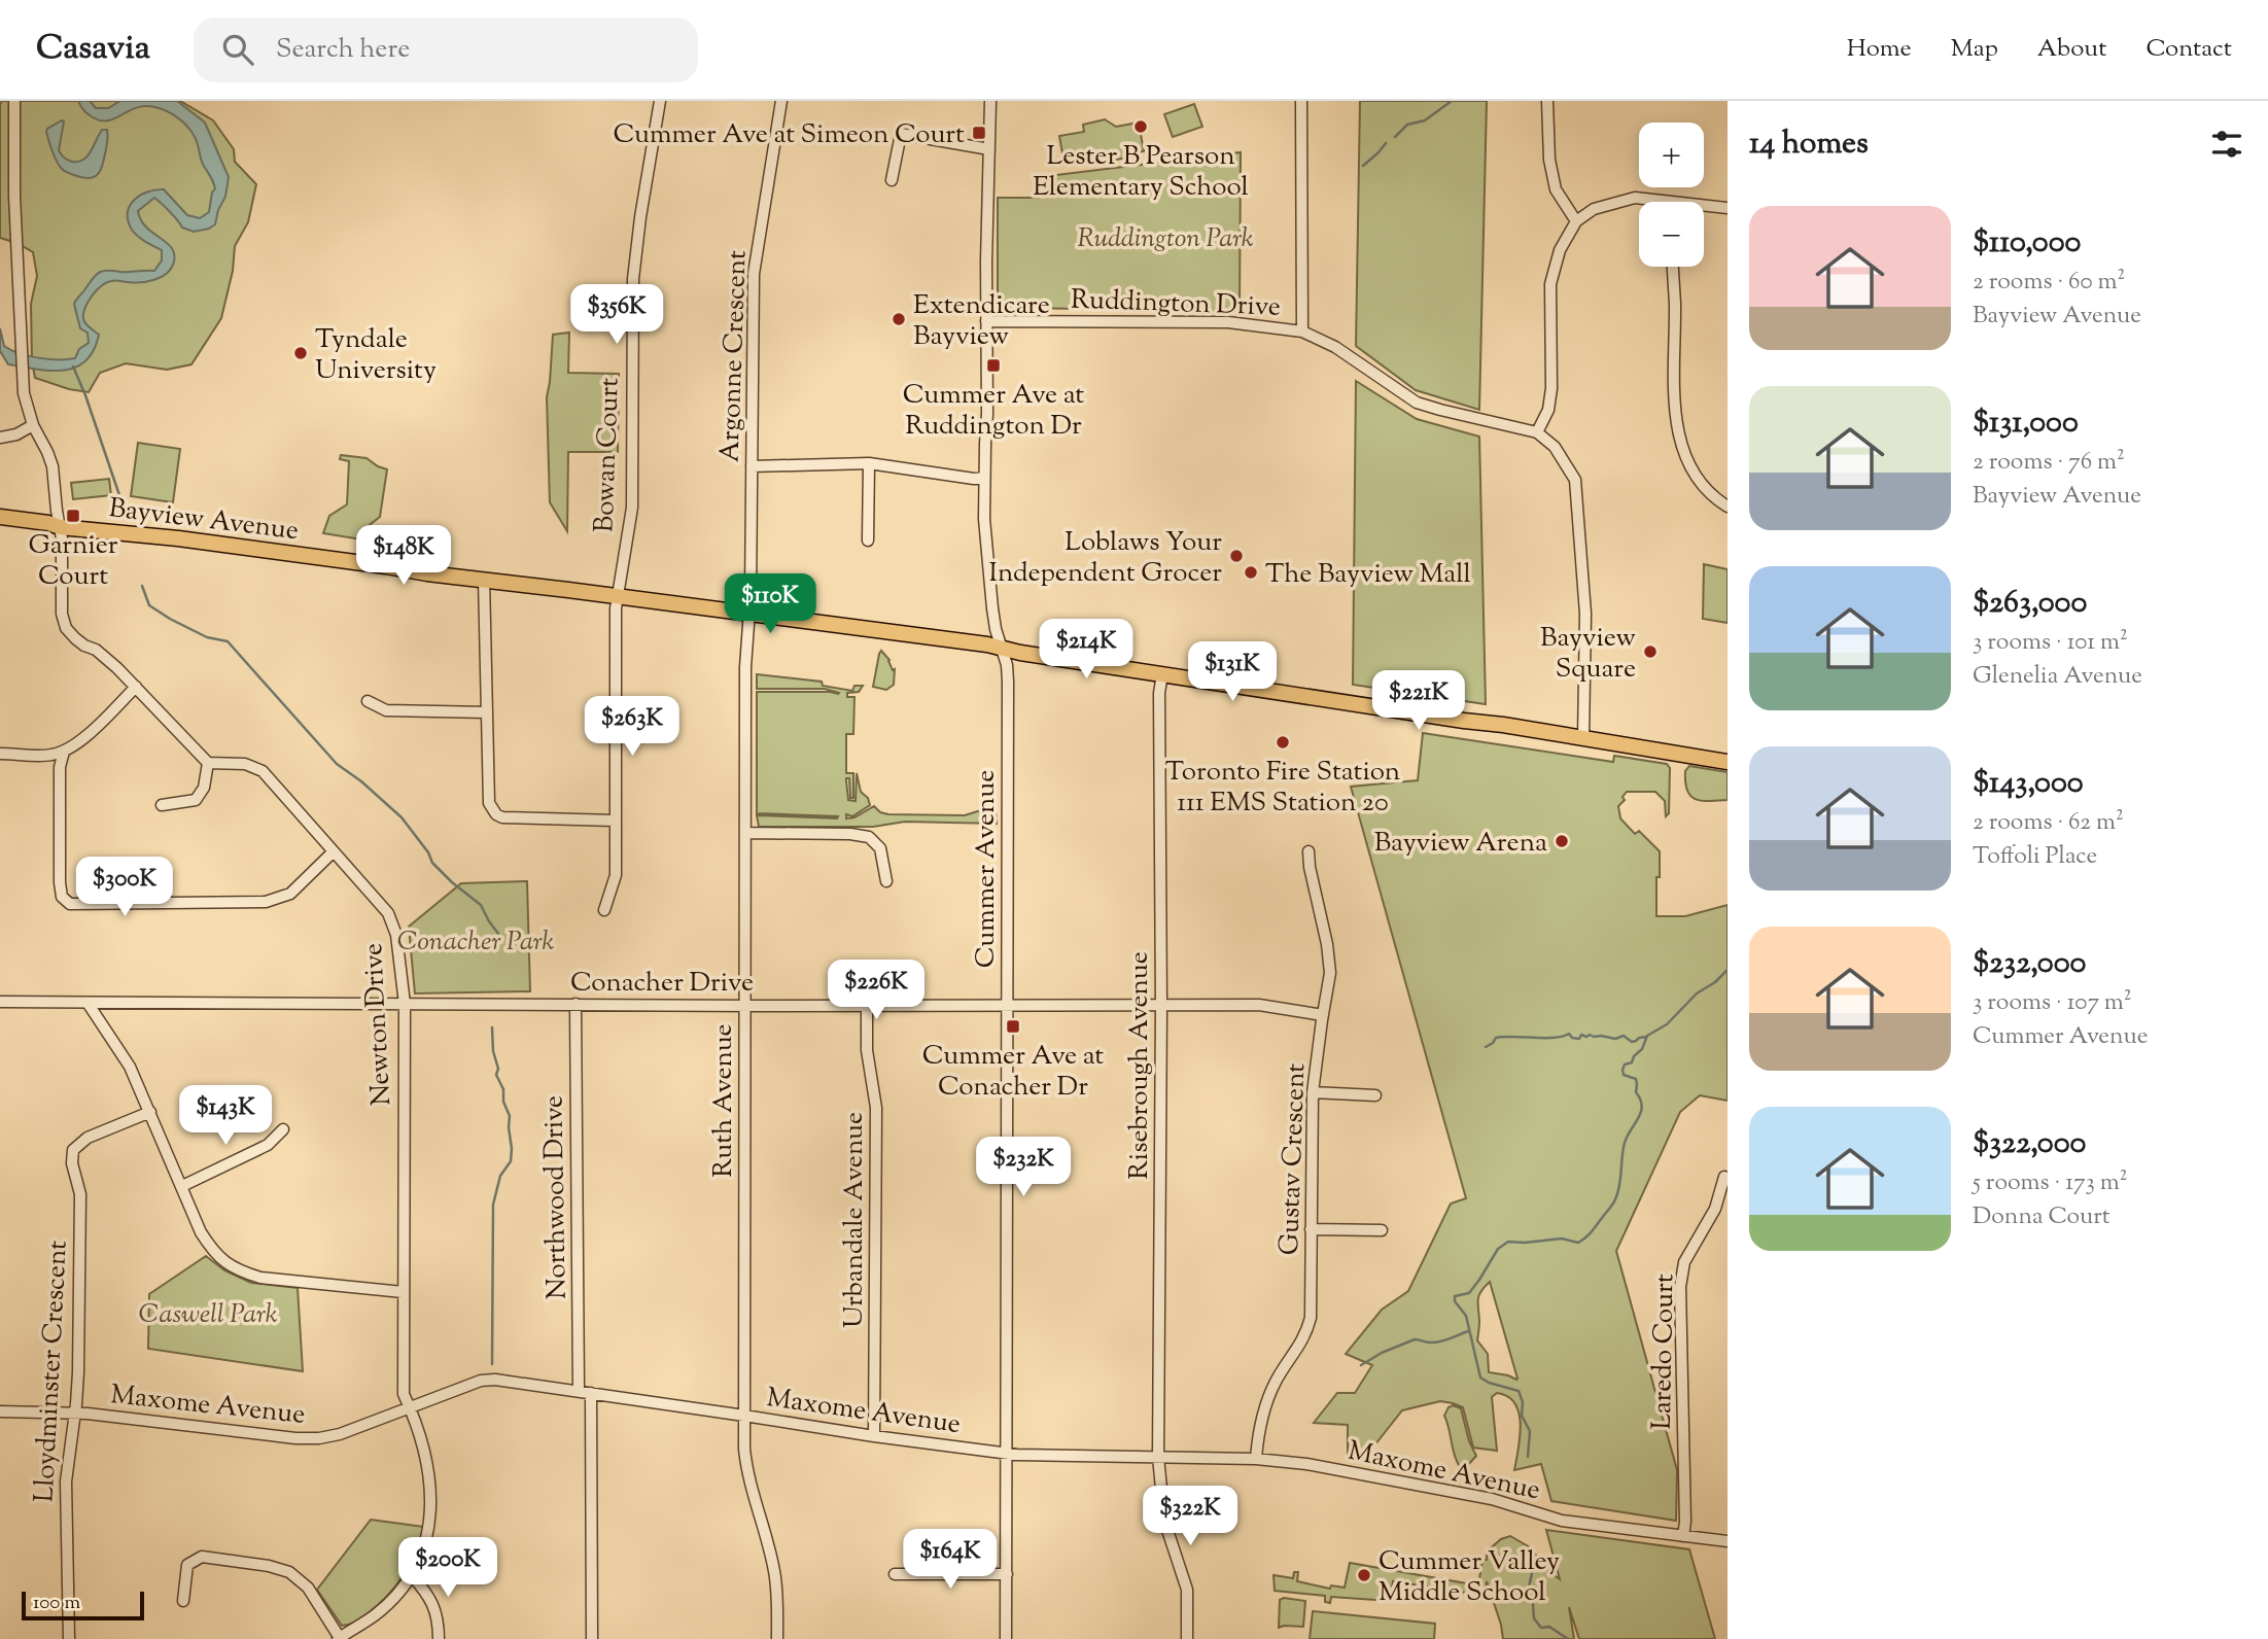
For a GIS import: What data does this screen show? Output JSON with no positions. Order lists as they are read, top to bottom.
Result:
{
  "streets": {
    "main road": ["Bayview Avenue"],
    "street": [
      "Ruddington Drive",
      "Argonne Crescent",
      "Bowan Court",
      "Cummer Avenue",
      "Conacher Drive",
      "Newton Drive",
      "Risebrough Avenue",
      "Ruth Avenue",
      "Gustav Crescent",
      "Northwood Drive",
      "Urbandale Avenue",
      "Laredo Court",
      "Lloydminster Crescent",
      "Maxome Avenue"
    ]
  },
  "crossings": [
    ["Ruddington Drive", "Cummer Avenue"],
    ["Argonne Crescent", "Bayview Avenue"],
    ["Argonne Crescent", "Ruth Avenue"],
    ["Bowan Court", "Bayview Avenue"],
    ["Bayview Avenue", "Cummer Avenue"],
    ["Bayview Avenue", "Risebrough Avenue"],
    ["Bayview Avenue", "Ruth Avenue"],
    ["Cummer Avenue", "Conacher Drive"],
    ["Cummer Avenue", "Maxome Avenue"],
    ["Conacher Drive", "Newton Drive"],
    ["Conacher Drive", "Risebrough Avenue"],
    ["Conacher Drive", "Ruth Avenue"],
    ["Conacher Drive", "Gustav Crescent"],
    ["Conacher Drive", "Northwood Drive"],
    ["Conacher Drive", "Urbandale Avenue"],
    ["Newton Drive", "Maxome Avenue"],
    ["Risebrough Avenue", "Maxome Avenue"],
    ["Ruth Avenue", "Maxome Avenue"],
    ["Gustav Crescent", "Maxome Avenue"],
    ["Northwood Drive", "Maxome Avenue"],
    ["Urbandale Avenue", "Maxome Avenue"],
    ["Laredo Court", "Maxome Avenue"],
    ["Lloydminster Crescent", "Maxome Avenue"]
  ],
  "parks": ["Ruddington Park", "Conacher Park", "Caswell Park"],
  "places": {
    "other": [
      "Lester B Pearson Elementary School",
      "Extendicare Bayview",
      "Tyndale University",
      "Loblaws Your Independent Grocer",
      "The Bayview Mall",
      "Bayview Square",
      "Toronto Fire Station 111 EMS Station 20",
      "Bayview Arena",
      "Cummer Valley Middle School"
    ],
    "transit": [
      "Cummer Ave at Simeon Court",
      "Cummer Ave at Ruddington Dr",
      "Garnier Court",
      "Cummer Ave at Conacher Dr"
    ]
  },
  "scale_bar": "100 m",
  "page": {
    "header": "Casavia",
    "search": "Search here",
    "nav": [
      "Home",
      "Map",
      "About",
      "Contact"
    ],
    "heading": "14 homes",
    "map_buttons": ["+", "−"],
    "list": [
      {
        "name": "$110,000",
        "note": "2 rooms · 60 m² · Bayview Avenue"
      },
      {
        "name": "$131,000",
        "note": "2 rooms · 76 m² · Bayview Avenue"
      },
      {
        "name": "$263,000",
        "note": "3 rooms · 101 m² · Glenelia Avenue"
      },
      {
        "name": "$143,000",
        "note": "2 rooms · 62 m² · Toffoli Place"
      },
      {
        "name": "$232,000",
        "note": "3 rooms · 107 m² · Cummer Avenue"
      },
      {
        "name": "$322,000",
        "note": "5 rooms · 173 m² · Donna Court"
      }
    ],
    "price": [
      "$356K",
      "$148K",
      "$110K",
      "$214K",
      "$131K",
      "$221K",
      "$263K",
      "$300K",
      "$226K",
      "$143K",
      "$232K",
      "$322K",
      "$164K",
      "$200K"
    ],
    "scale": "100 m"
  }
}
